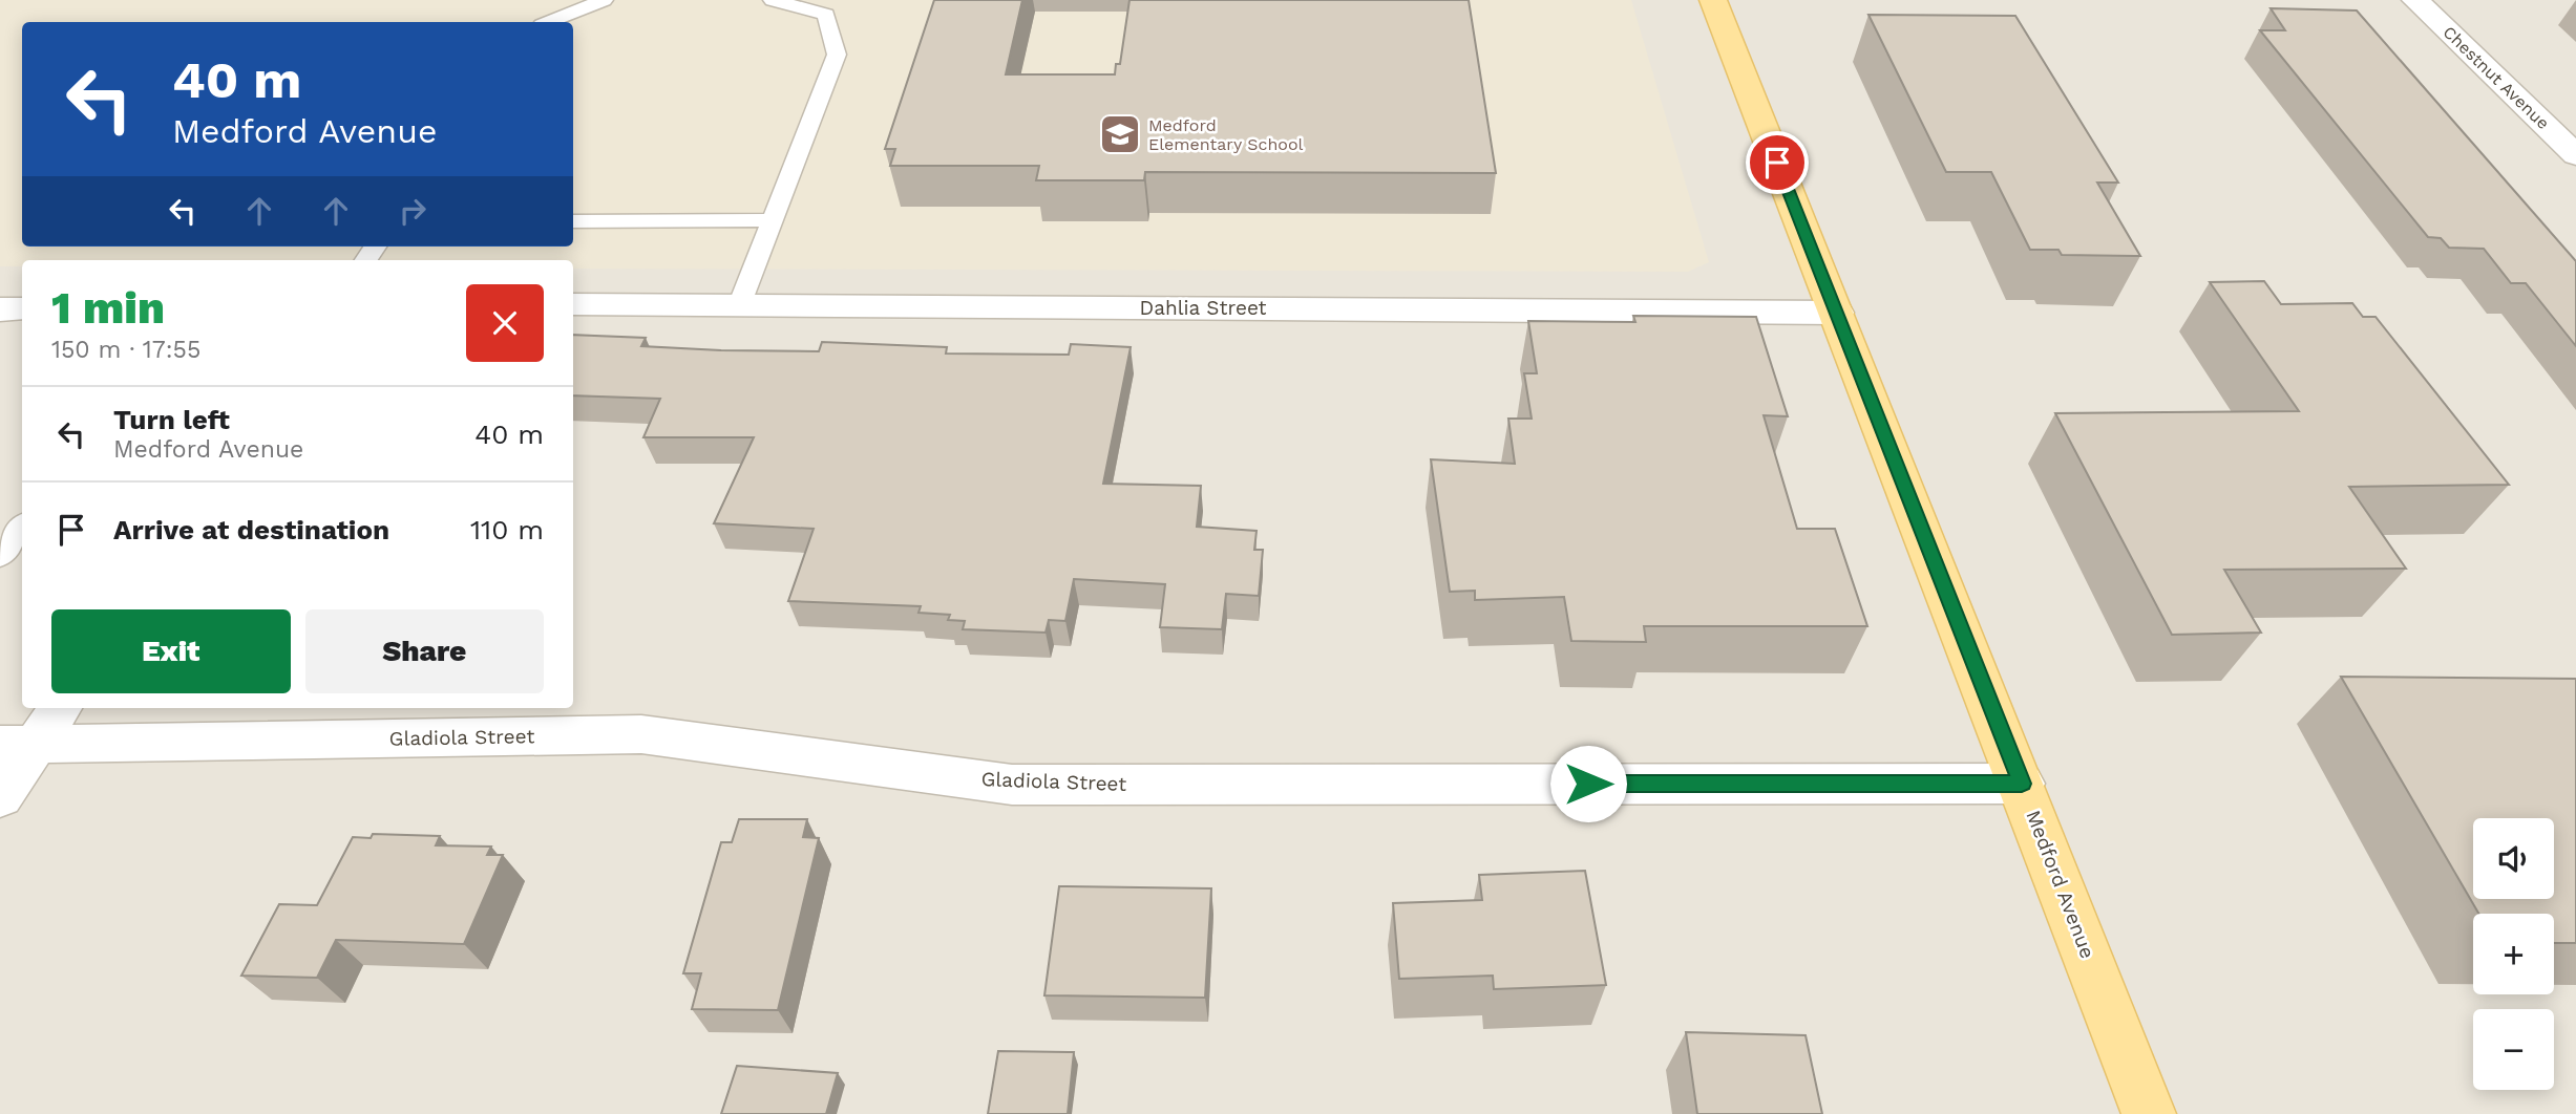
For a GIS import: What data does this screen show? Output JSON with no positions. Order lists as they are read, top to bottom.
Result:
{
  "streets": {
    "main road": ["Medford Avenue"],
    "street": ["Chestnut Avenue", "Dahlia Street", "Gladiola Street"]
  },
  "crossings": [
    ["Dahlia Street", "Medford Avenue"],
    ["Gladiola Street", "Medford Avenue"]
  ],
  "places": {
    "school or university": ["Medford Elementary School"]
  },
  "page": {
    "turn": ["40 m", "Medford Avenue"],
    "heading": ["1 min", "150 m · 17:55"],
    "list": [
      {
        "name": "Turn left",
        "note": "Medford Avenue",
        "value": "40 m"
      },
      {
        "name": "Arrive at destination",
        "value": "110 m"
      }
    ],
    "buttons": ["Exit", "Share"],
    "map_buttons": ["+", "−"]
  }
}
